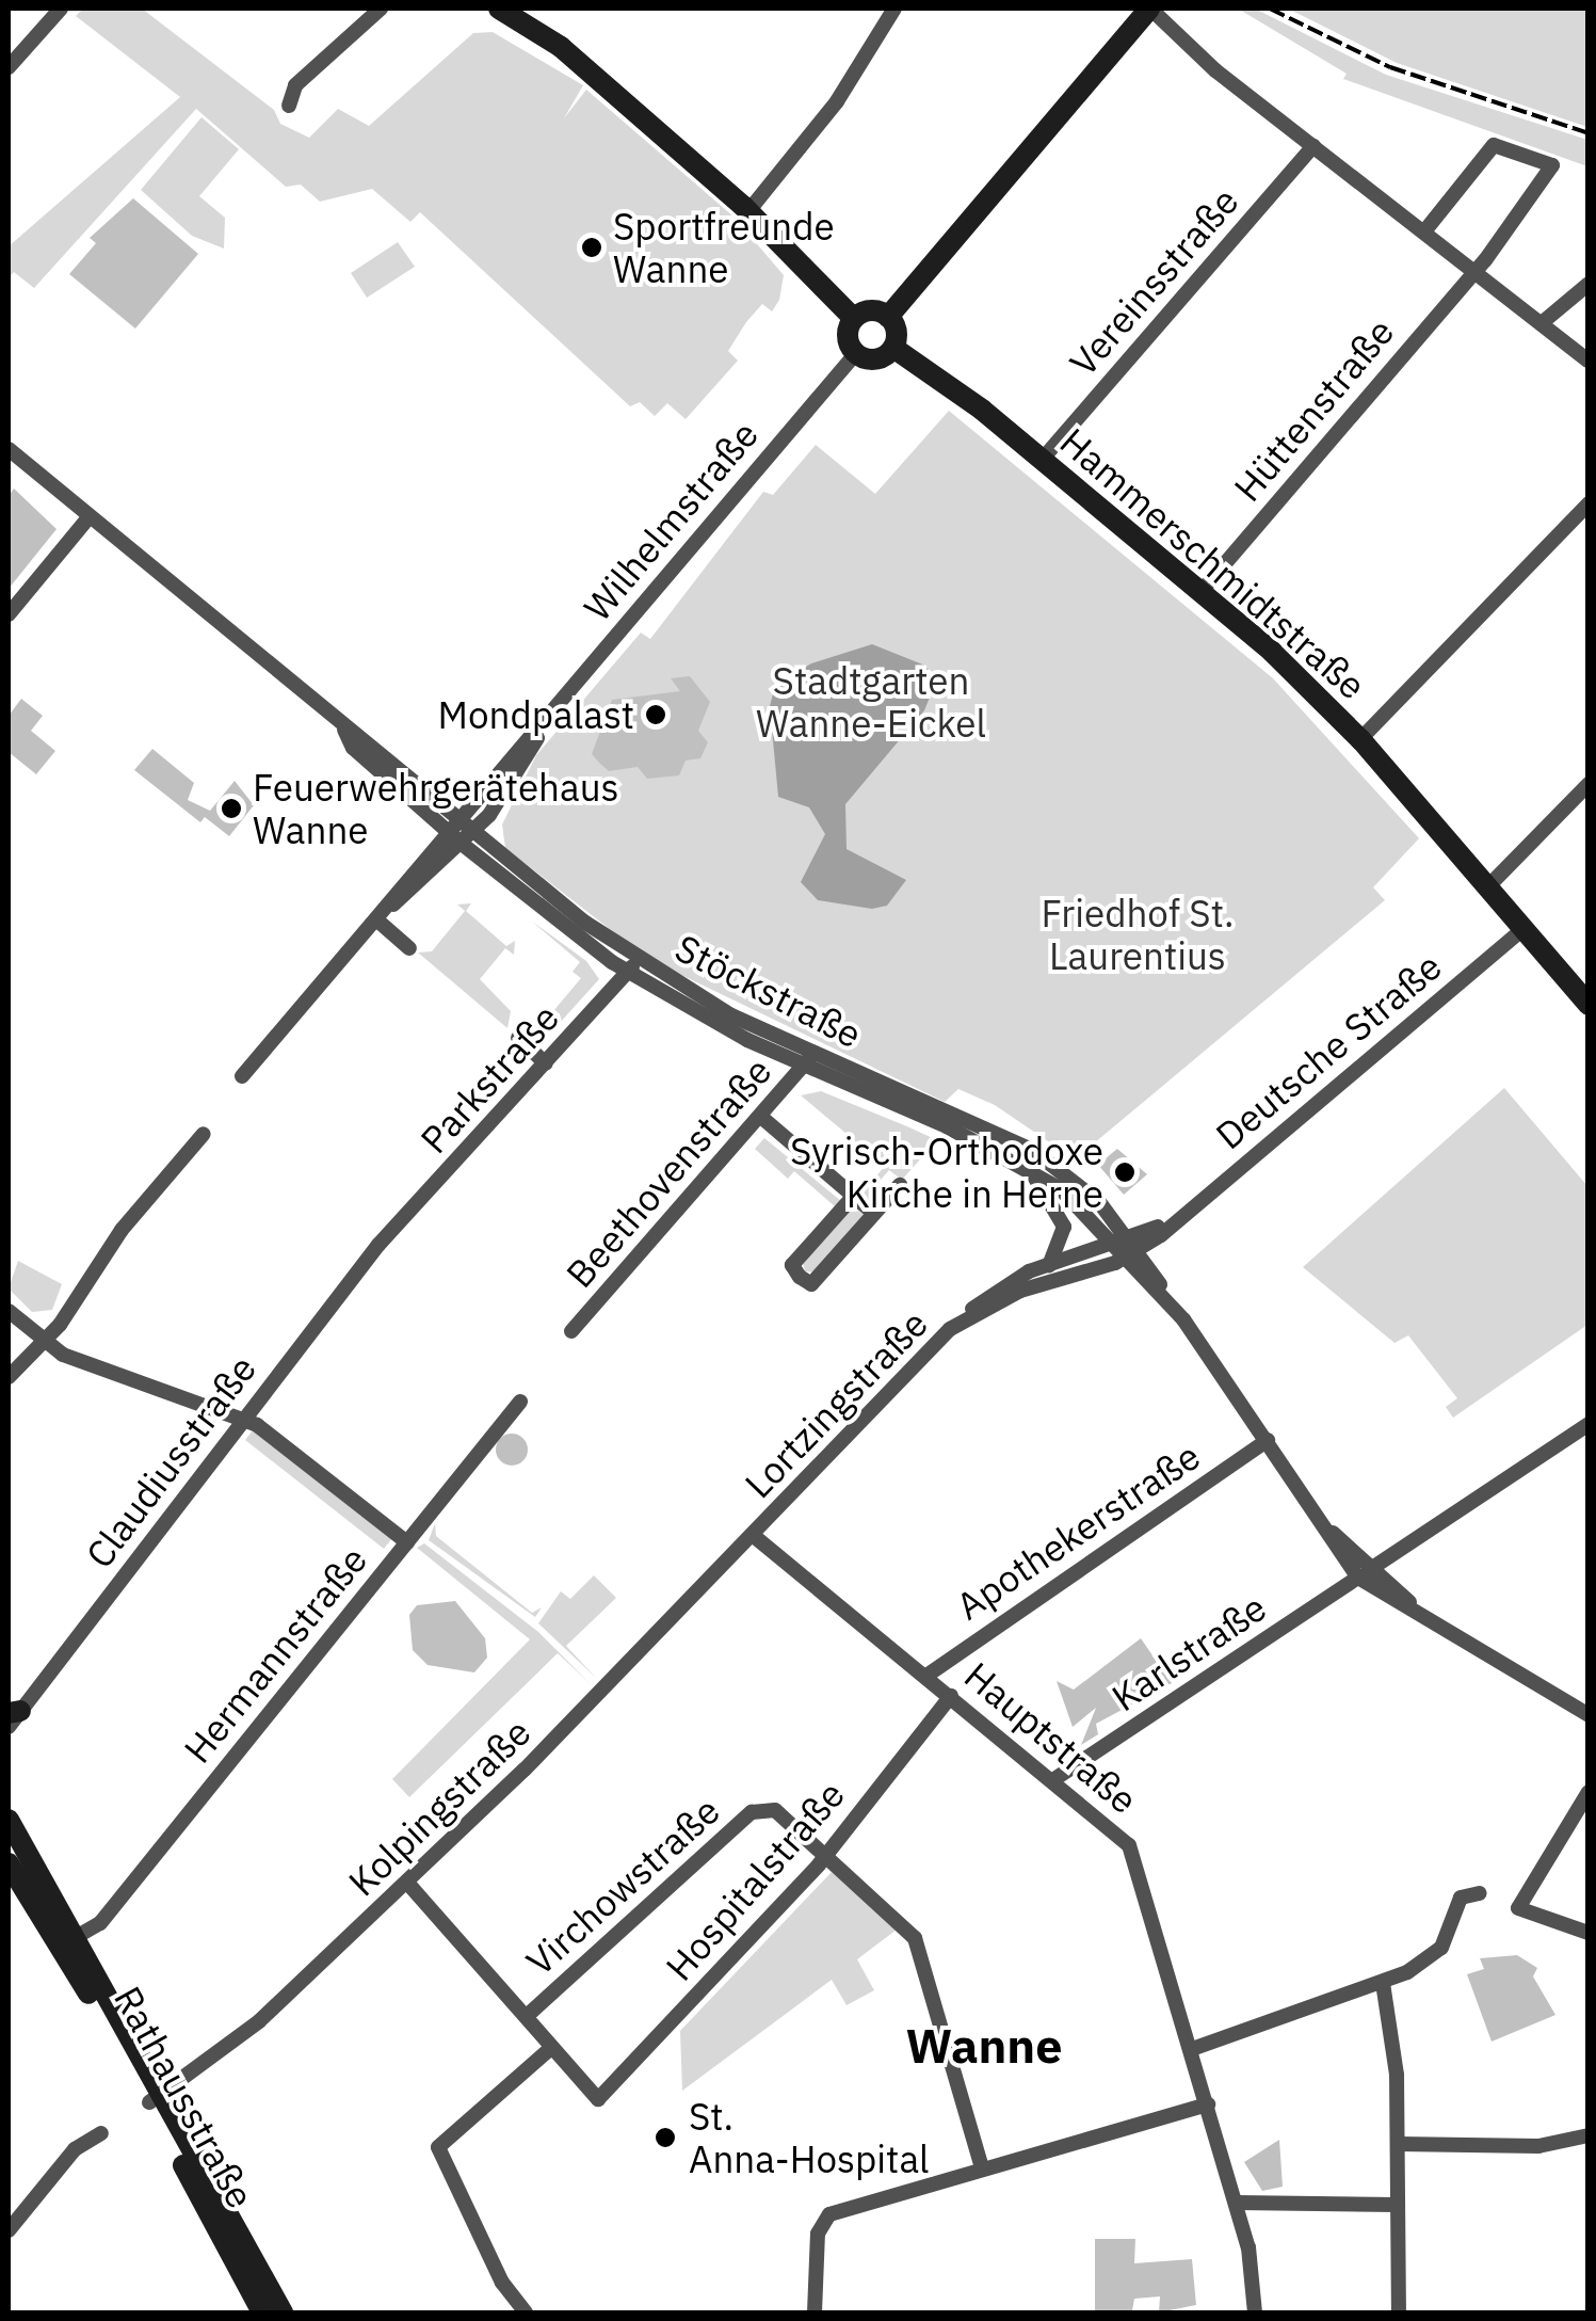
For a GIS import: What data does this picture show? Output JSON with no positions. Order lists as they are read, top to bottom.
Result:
{
  "streets": {
    "main road": ["Hammerschmidtstraße", "Rathausstraße"],
    "street": [
      "Vereinsstraße",
      "Hüttenstraße",
      "Wilhelmstraße",
      "Stöckstraße",
      "Deutsche Straße",
      "Parkstraße",
      "Beethovenstraße",
      "Lortzingstraße",
      "Claudiusstraße",
      "Apothekerstraße",
      "Karlstraße",
      "Hermannstraße",
      "Hauptstraße",
      "Kolpingstraße",
      "Hospitalstraße",
      "Virchowstraße"
    ]
  },
  "crossings": [
    ["Vereinsstraße", "Hammerschmidtstraße"],
    ["Hüttenstraße", "Hammerschmidtstraße"],
    ["Wilhelmstraße", "Hammerschmidtstraße"],
    ["Wilhelmstraße", "Stöckstraße"],
    ["Hammerschmidtstraße", "Deutsche Straße"],
    ["Stöckstraße", "Parkstraße"],
    ["Stöckstraße", "Beethovenstraße"],
    ["Stöckstraße", "Lortzingstraße"],
    ["Stöckstraße", "Apothekerstraße"],
    ["Stöckstraße", "Karlstraße"],
    ["Deutsche Straße", "Lortzingstraße"],
    ["Parkstraße", "Claudiusstraße"],
    ["Lortzingstraße", "Hauptstraße"],
    ["Lortzingstraße", "Kolpingstraße"],
    ["Apothekerstraße", "Hauptstraße"],
    ["Karlstraße", "Hauptstraße"],
    ["Hermannstraße", "Rathausstraße"],
    ["Hauptstraße", "Kolpingstraße"],
    ["Hauptstraße", "Hospitalstraße"],
    ["Kolpingstraße", "Rathausstraße"],
    ["Hospitalstraße", "Virchowstraße"]
  ],
  "districts": ["Wanne"],
  "parks": ["Stadtgarten Wanne-Eickel", "Friedhof St. Laurentius"],
  "places": [
    "Sportfreunde Wanne",
    "Mondpalast",
    "Feuerwehrgerätehaus Wanne",
    "Syrisch-Orthodoxe Kirche in Herne",
    "St. Anna-Hospital"
  ]
}
